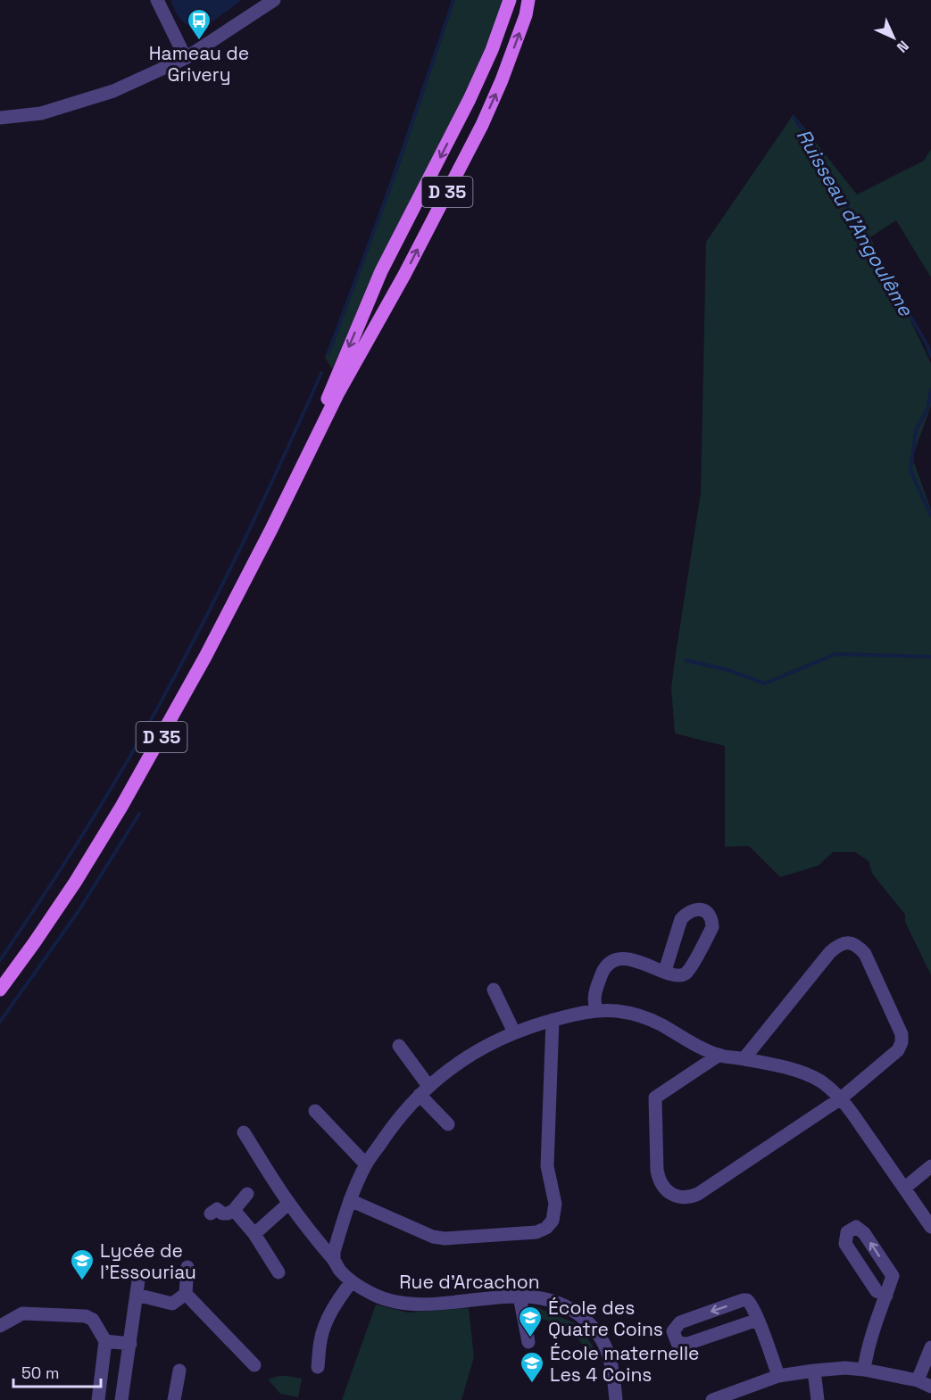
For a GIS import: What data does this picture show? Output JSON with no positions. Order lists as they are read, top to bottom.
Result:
{
  "streets": {
    "main road": ["D 35"],
    "street": ["Rue d'Arcachon"]
  },
  "water": ["Ruisseau d'Angoulême"],
  "places": {
    "bus stop": ["Hameau de Grivery"],
    "school or university": ["Lycée de l'Essouriau", "École des Quatre Coins", "École maternelle Les 4 Coins"]
  },
  "scale_bar": "50 m",
  "north": "bottom right"
}
